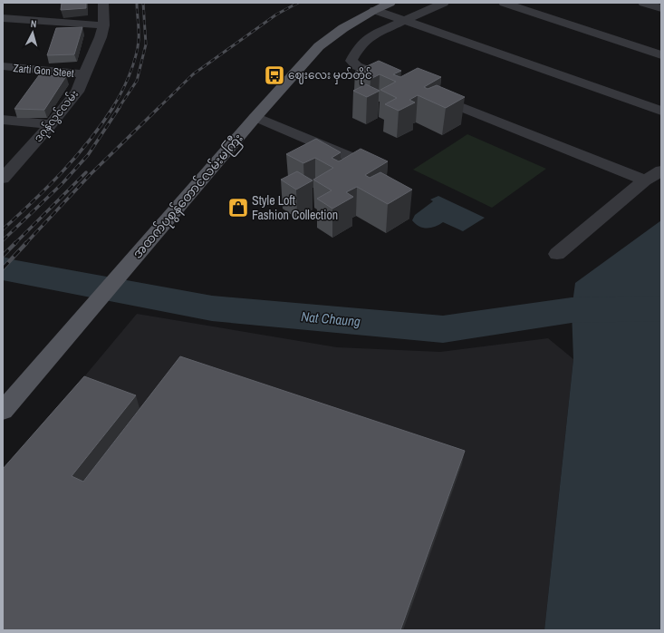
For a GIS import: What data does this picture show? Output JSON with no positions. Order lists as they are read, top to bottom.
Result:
{
  "streets": {
    "main road": ["အထက်ပုစွန်တောင်လမ်းမကြီး"],
    "street": ["Zarti Gon Steet", "ဒဂုန်လွင်လမ်း"]
  },
  "crossings": [
    ["Zarti Gon Steet", "ဒဂုန်လွင်လမ်း"]
  ],
  "water": ["Nat Chaung"],
  "places": {
    "bus stop": ["ဈေးလေး မှတ်တိုင်"],
    "shop": ["Style Loft Fashion Collection"]
  },
  "north": "top"
}
